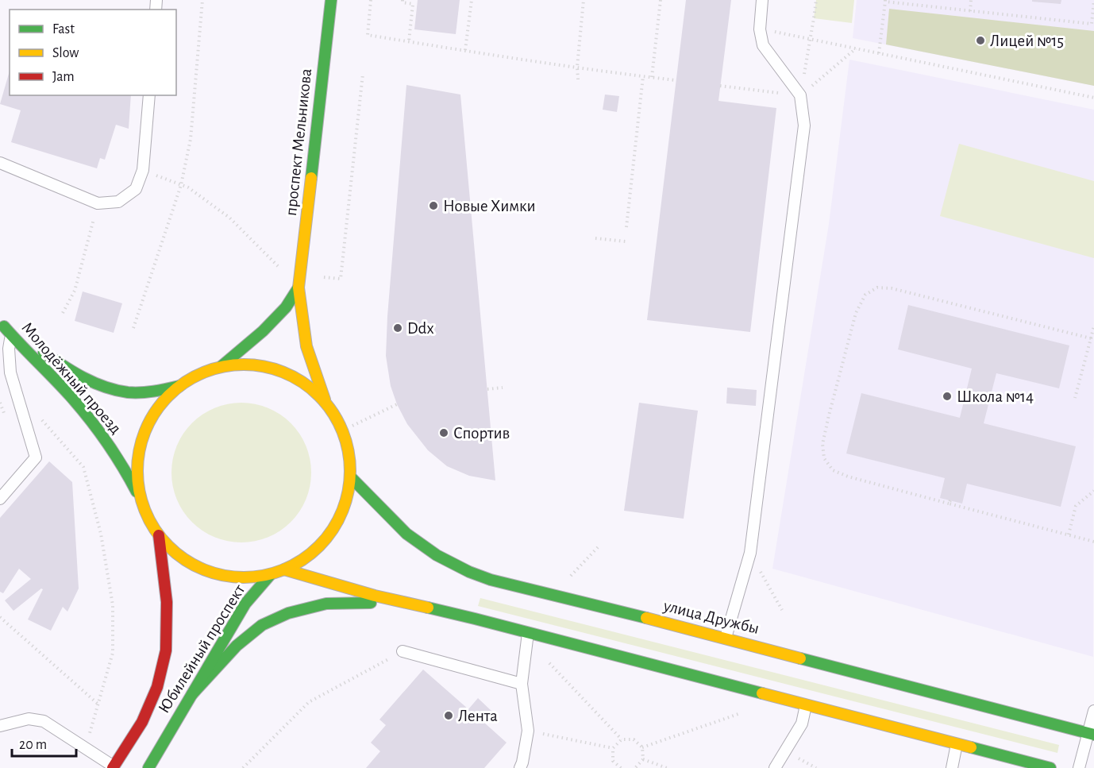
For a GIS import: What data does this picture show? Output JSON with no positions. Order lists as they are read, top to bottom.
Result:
{
  "streets": {
    "main road": [
      "проспект Мельникова",
      "Молодёжный проезд",
      "улица Дружбы",
      "Юбилейный проспект"
    ]
  },
  "crossings": [
    ["Молодёжный проезд", "Юбилейный проспект"]
  ],
  "places": [
    "Лицей №15",
    "Новые Химки",
    "Ddx",
    "Школа №14",
    "Спортив",
    "Лента"
  ],
  "legend": ["Fast", "Slow", "Jam"],
  "scale_bar": "20 m"
}
